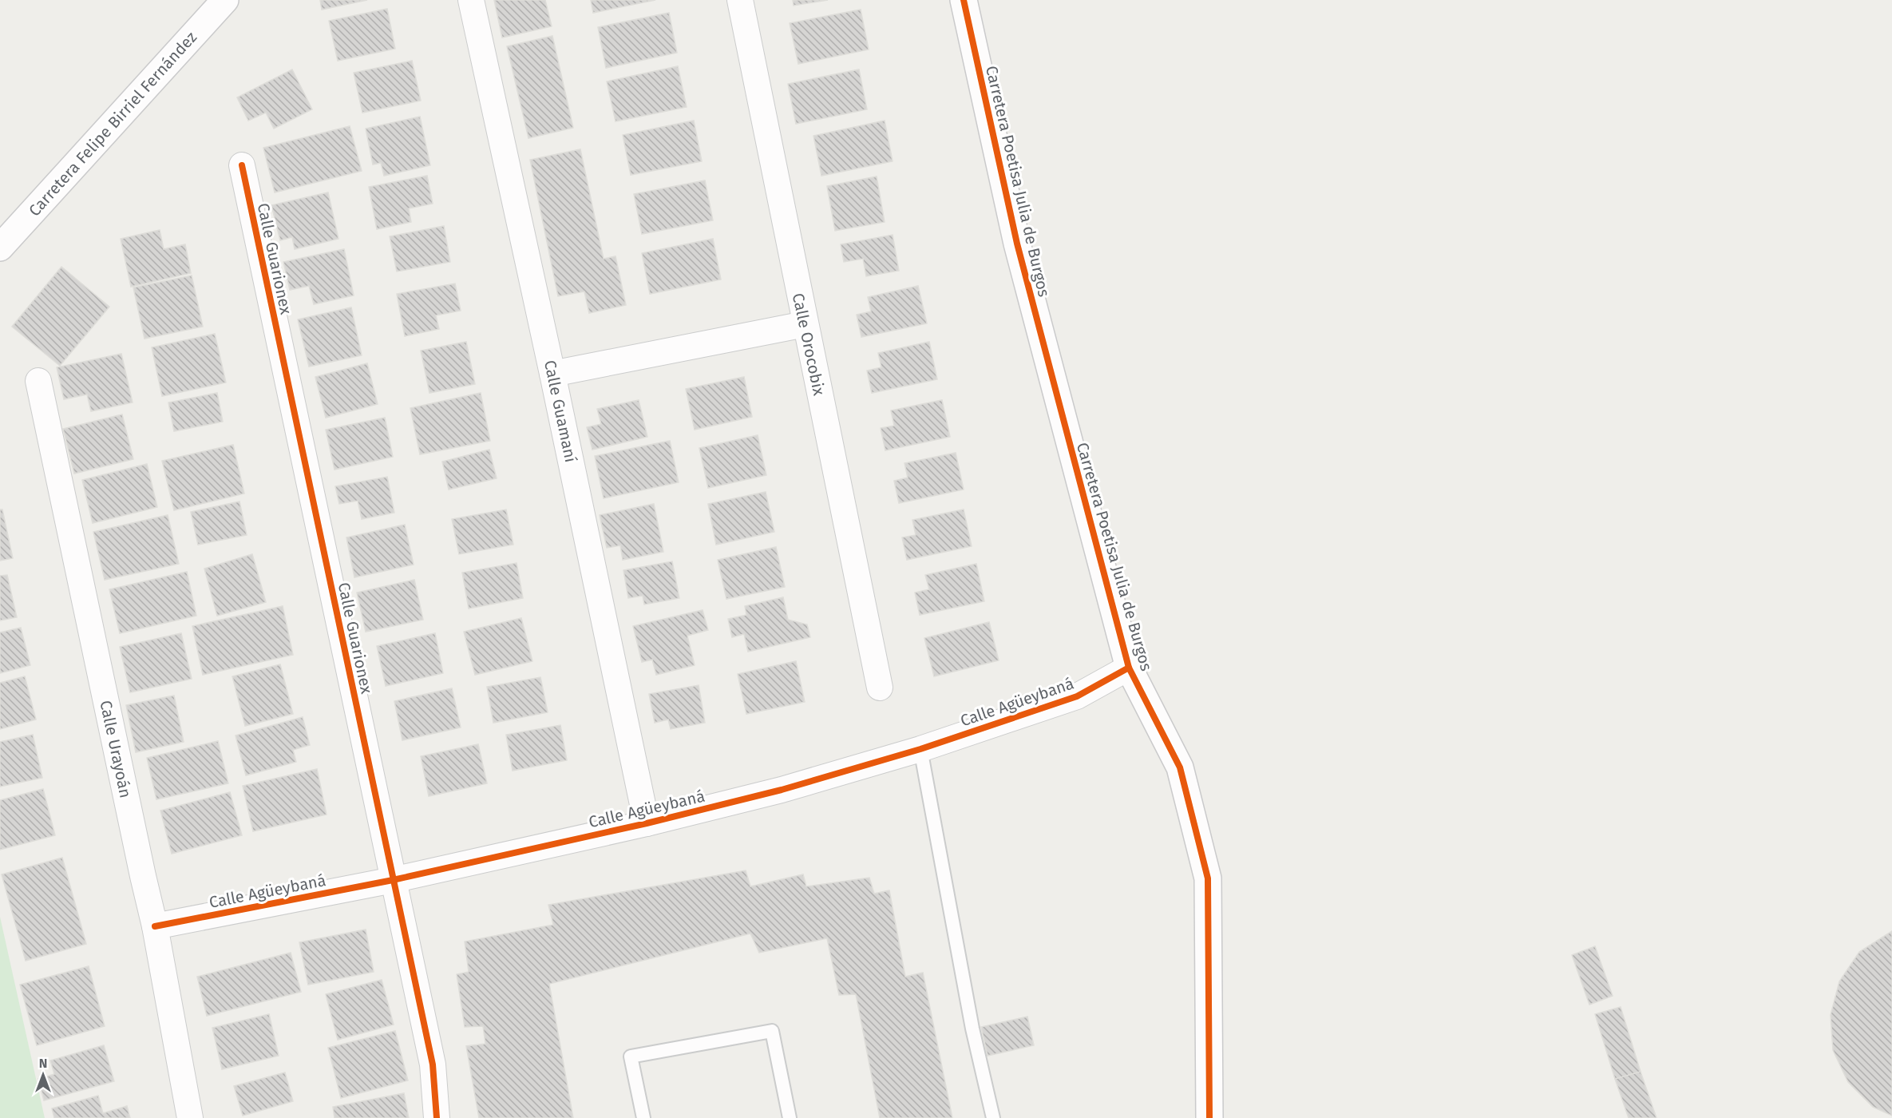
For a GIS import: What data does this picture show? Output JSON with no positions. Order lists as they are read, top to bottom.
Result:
{
  "streets": {
    "street": [
      "Carretera Felipe Birriel Fernández",
      "Carretera Poetisa Julia de Burgos",
      "Calle Guarionex",
      "Calle Orocobix",
      "Calle Guamaní",
      "Calle Agüeybaná",
      "Calle Urayoán"
    ]
  },
  "crossings": [
    ["Carretera Poetisa Julia de Burgos", "Calle Agüeybaná"],
    ["Calle Guarionex", "Calle Agüeybaná"],
    ["Calle Guamaní", "Calle Agüeybaná"],
    ["Calle Agüeybaná", "Calle Urayoán"]
  ],
  "north": "top"
}
